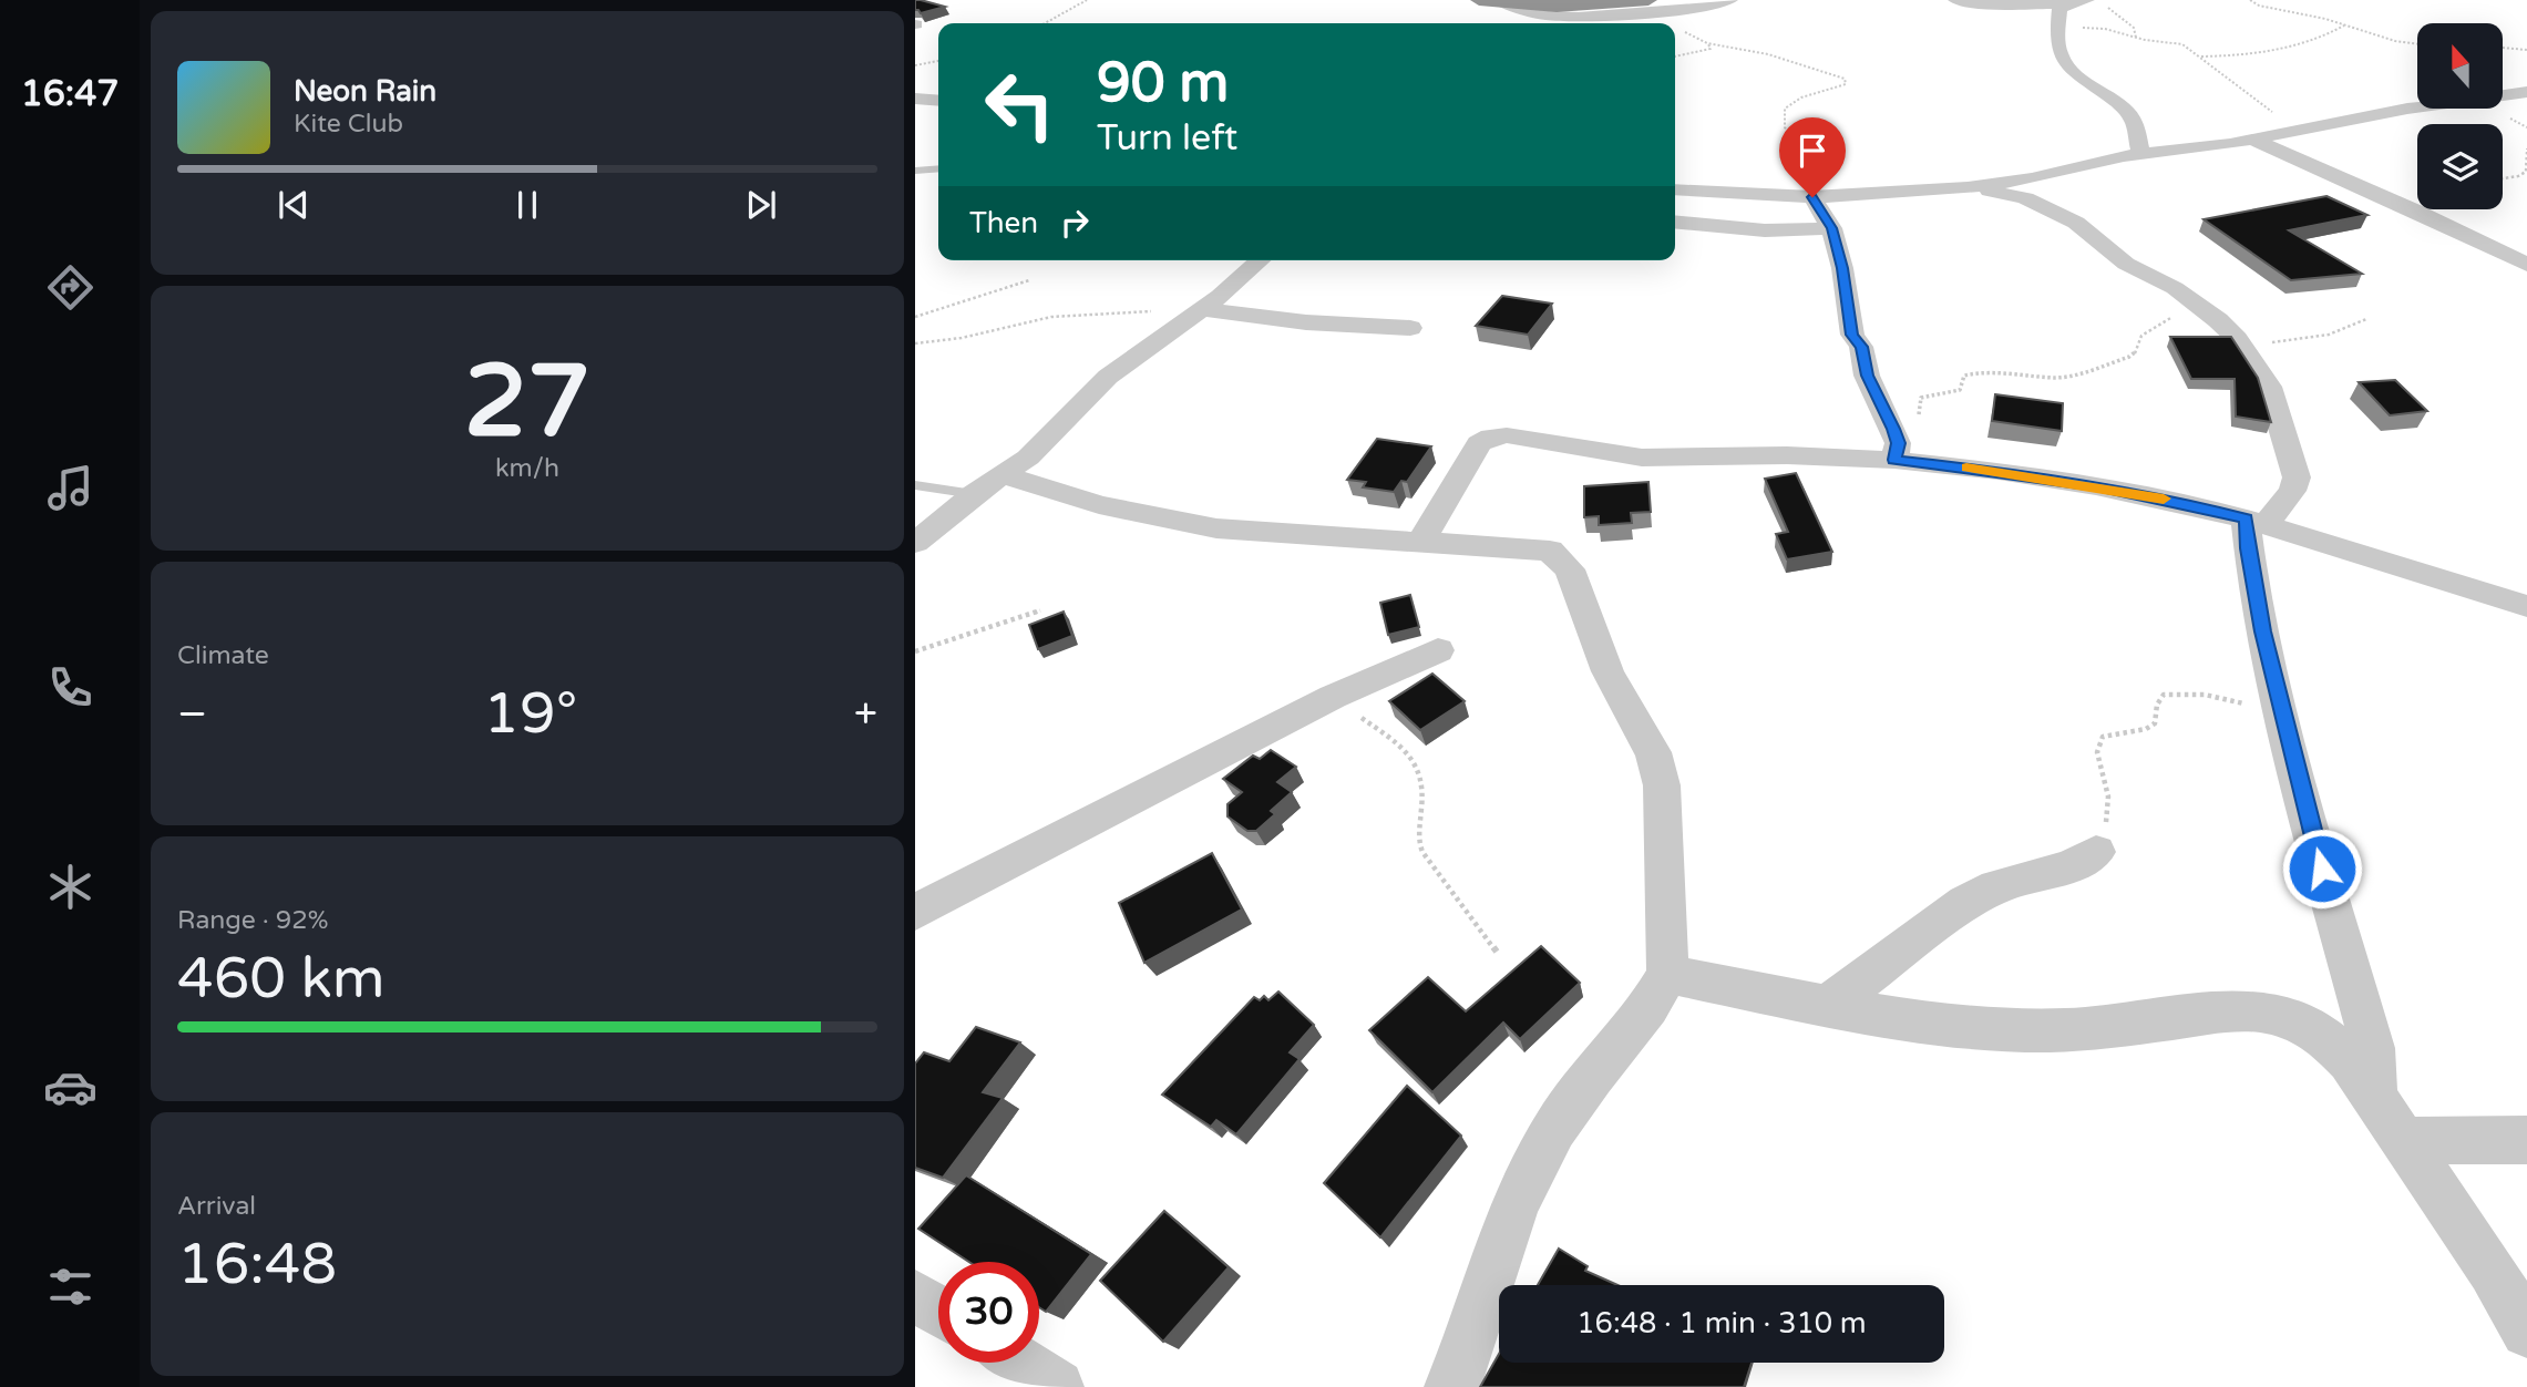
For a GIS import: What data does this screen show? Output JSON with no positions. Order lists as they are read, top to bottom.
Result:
{
  "north": "top",
  "page": {
    "tabs": "16:47",
    "turn": ["90 m", "Turn left"],
    "song": ["Neon Rain", "Kite Club"],
    "then": "Then",
    "tile": [
      ["27", "km/h"],
      "Climate",
      ["Range · 92%", "460 km"],
      ["Arrival", "16:48"]
    ],
    "heat": ["−", "19°", "+"],
    "limit": "30",
    "trip": "16:48 · 1 min · 310 m"
  }
}
